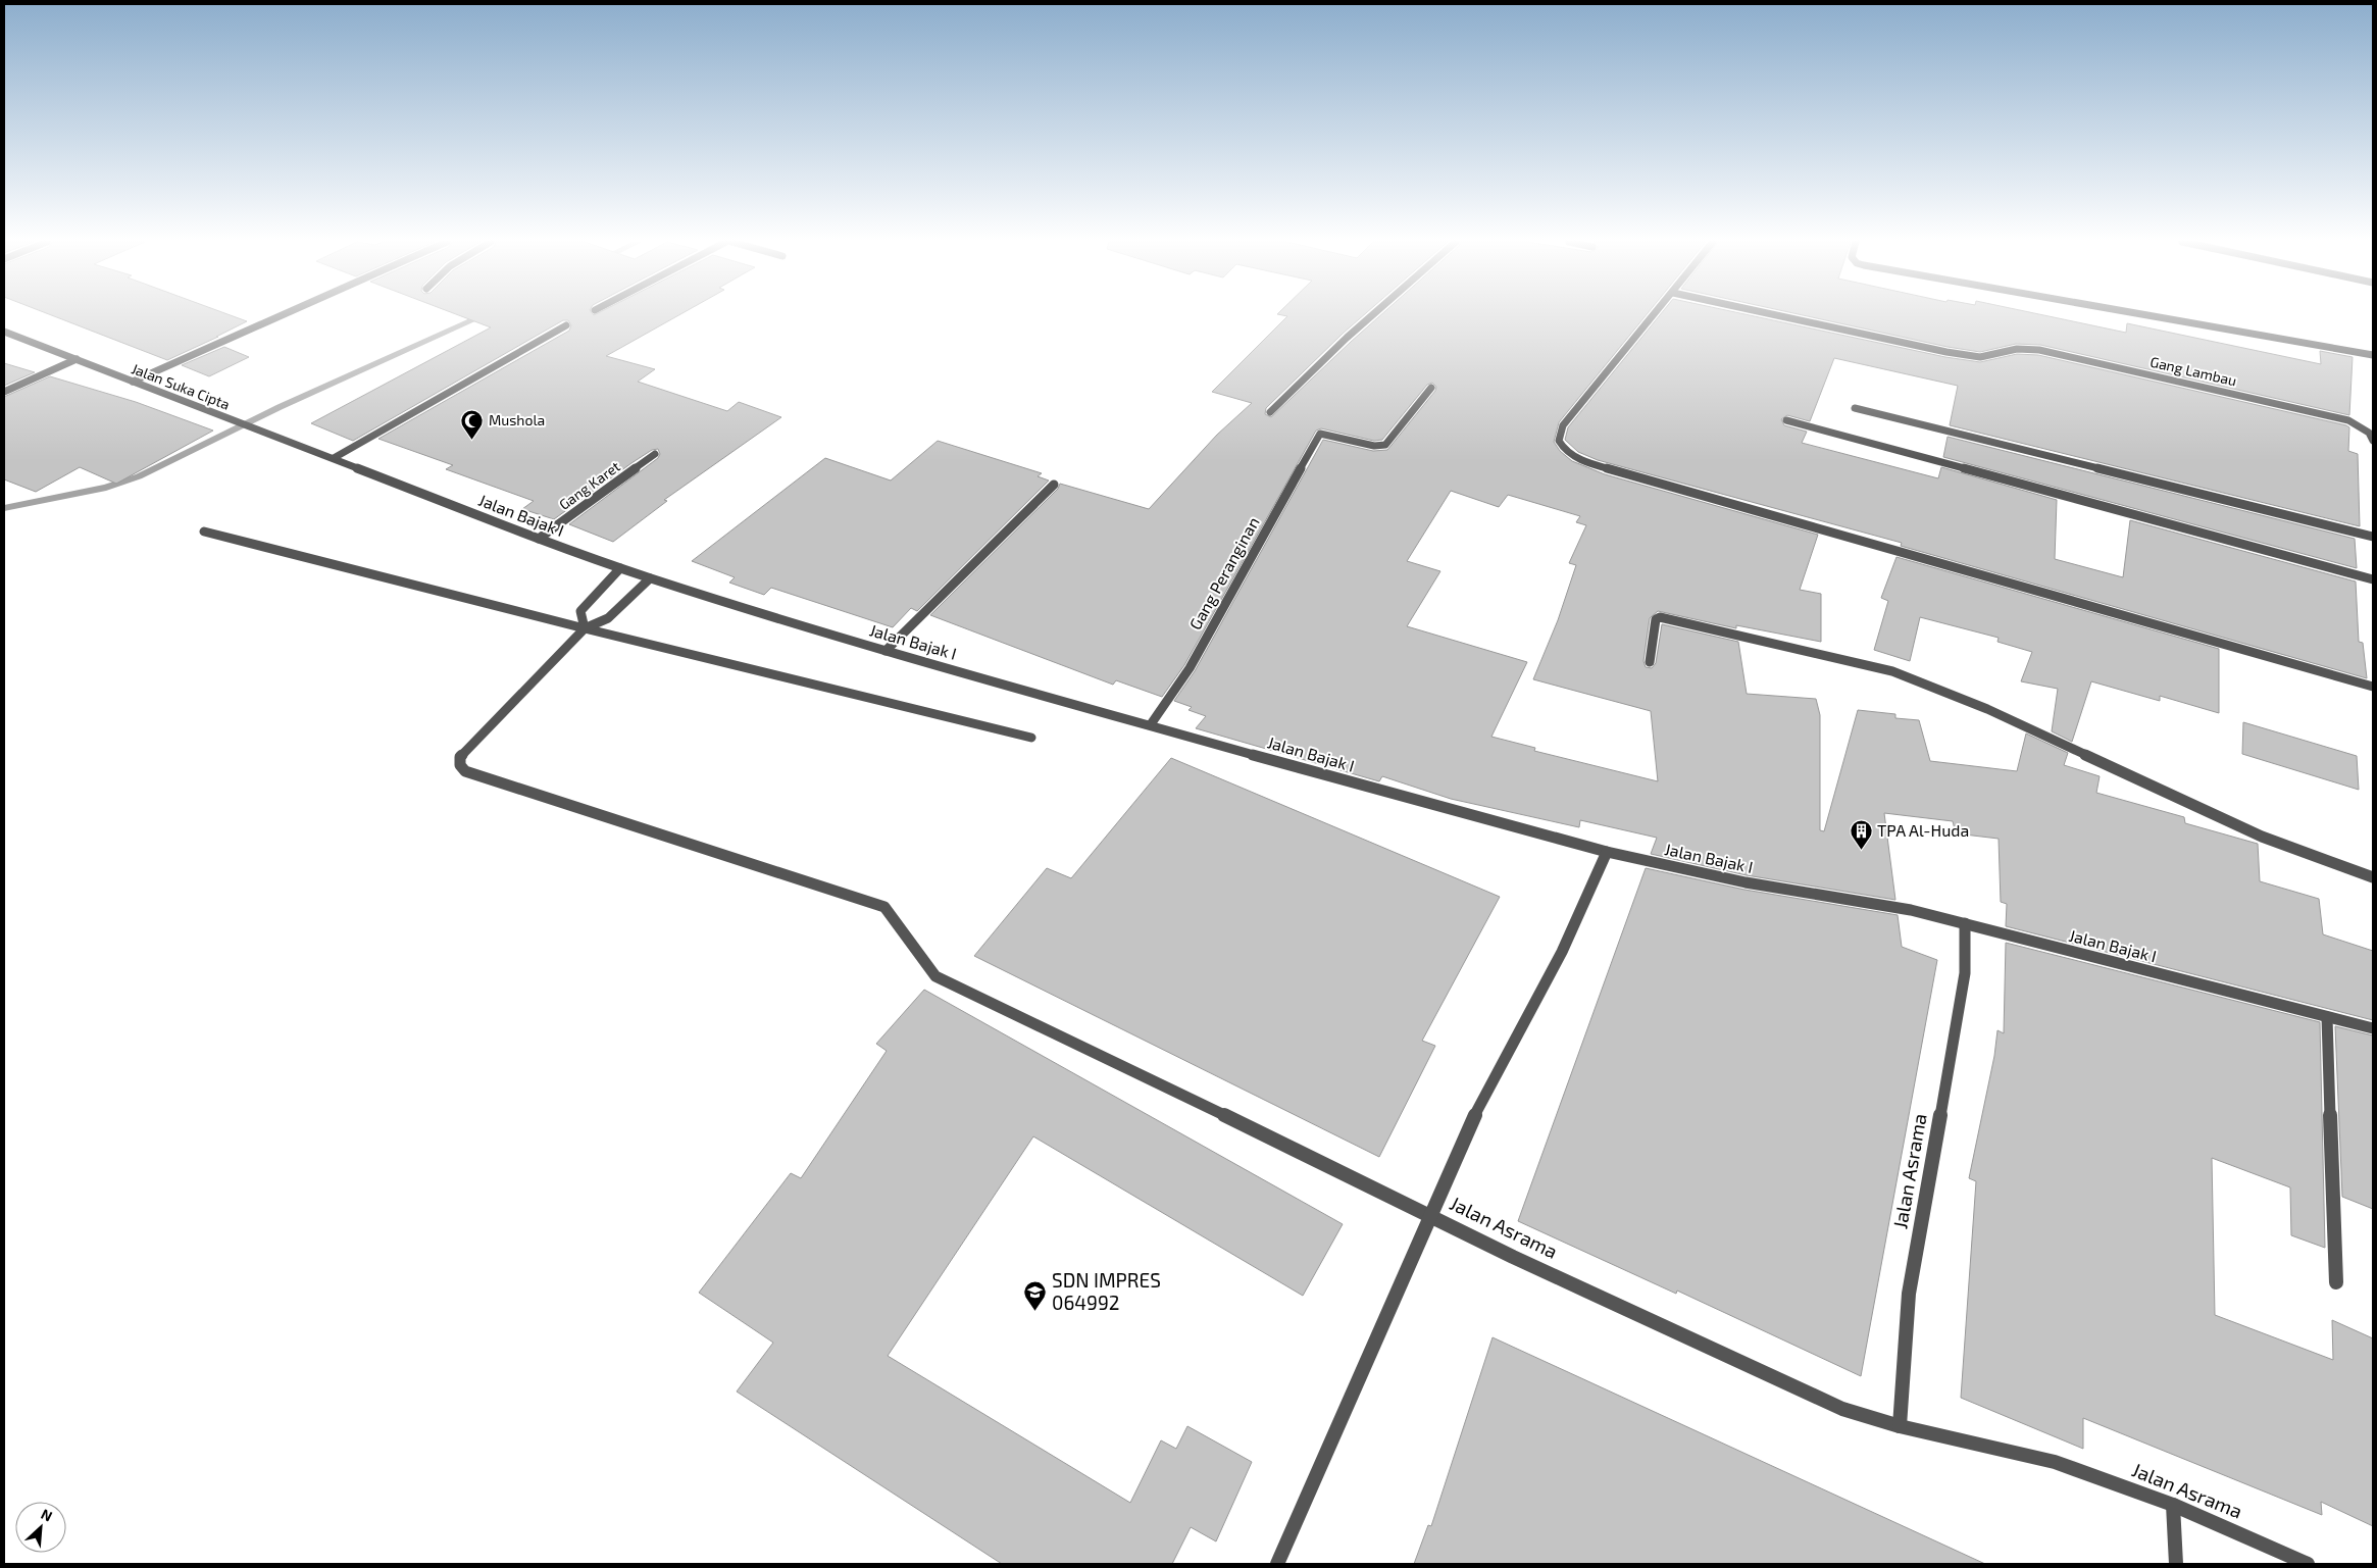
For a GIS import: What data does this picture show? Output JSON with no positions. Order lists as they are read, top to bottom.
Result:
{
  "streets": {
    "street": [
      "Gang Lambau",
      "Jalan Suka Cipta",
      "Gang Karet",
      "Jalan Bajak I",
      "Gang Peranginan",
      "Jalan Asrama"
    ]
  },
  "crossings": [
    ["Jalan Suka Cipta", "Jalan Bajak I"],
    ["Gang Karet", "Jalan Bajak I"],
    ["Jalan Bajak I", "Gang Peranginan"],
    ["Jalan Bajak I", "Jalan Asrama"]
  ],
  "places": {
    "mosque": ["Mushola"],
    "building": ["TPA Al-Huda"],
    "school or university": ["SDN IMPRES 064992"]
  },
  "north": "top right"
}
